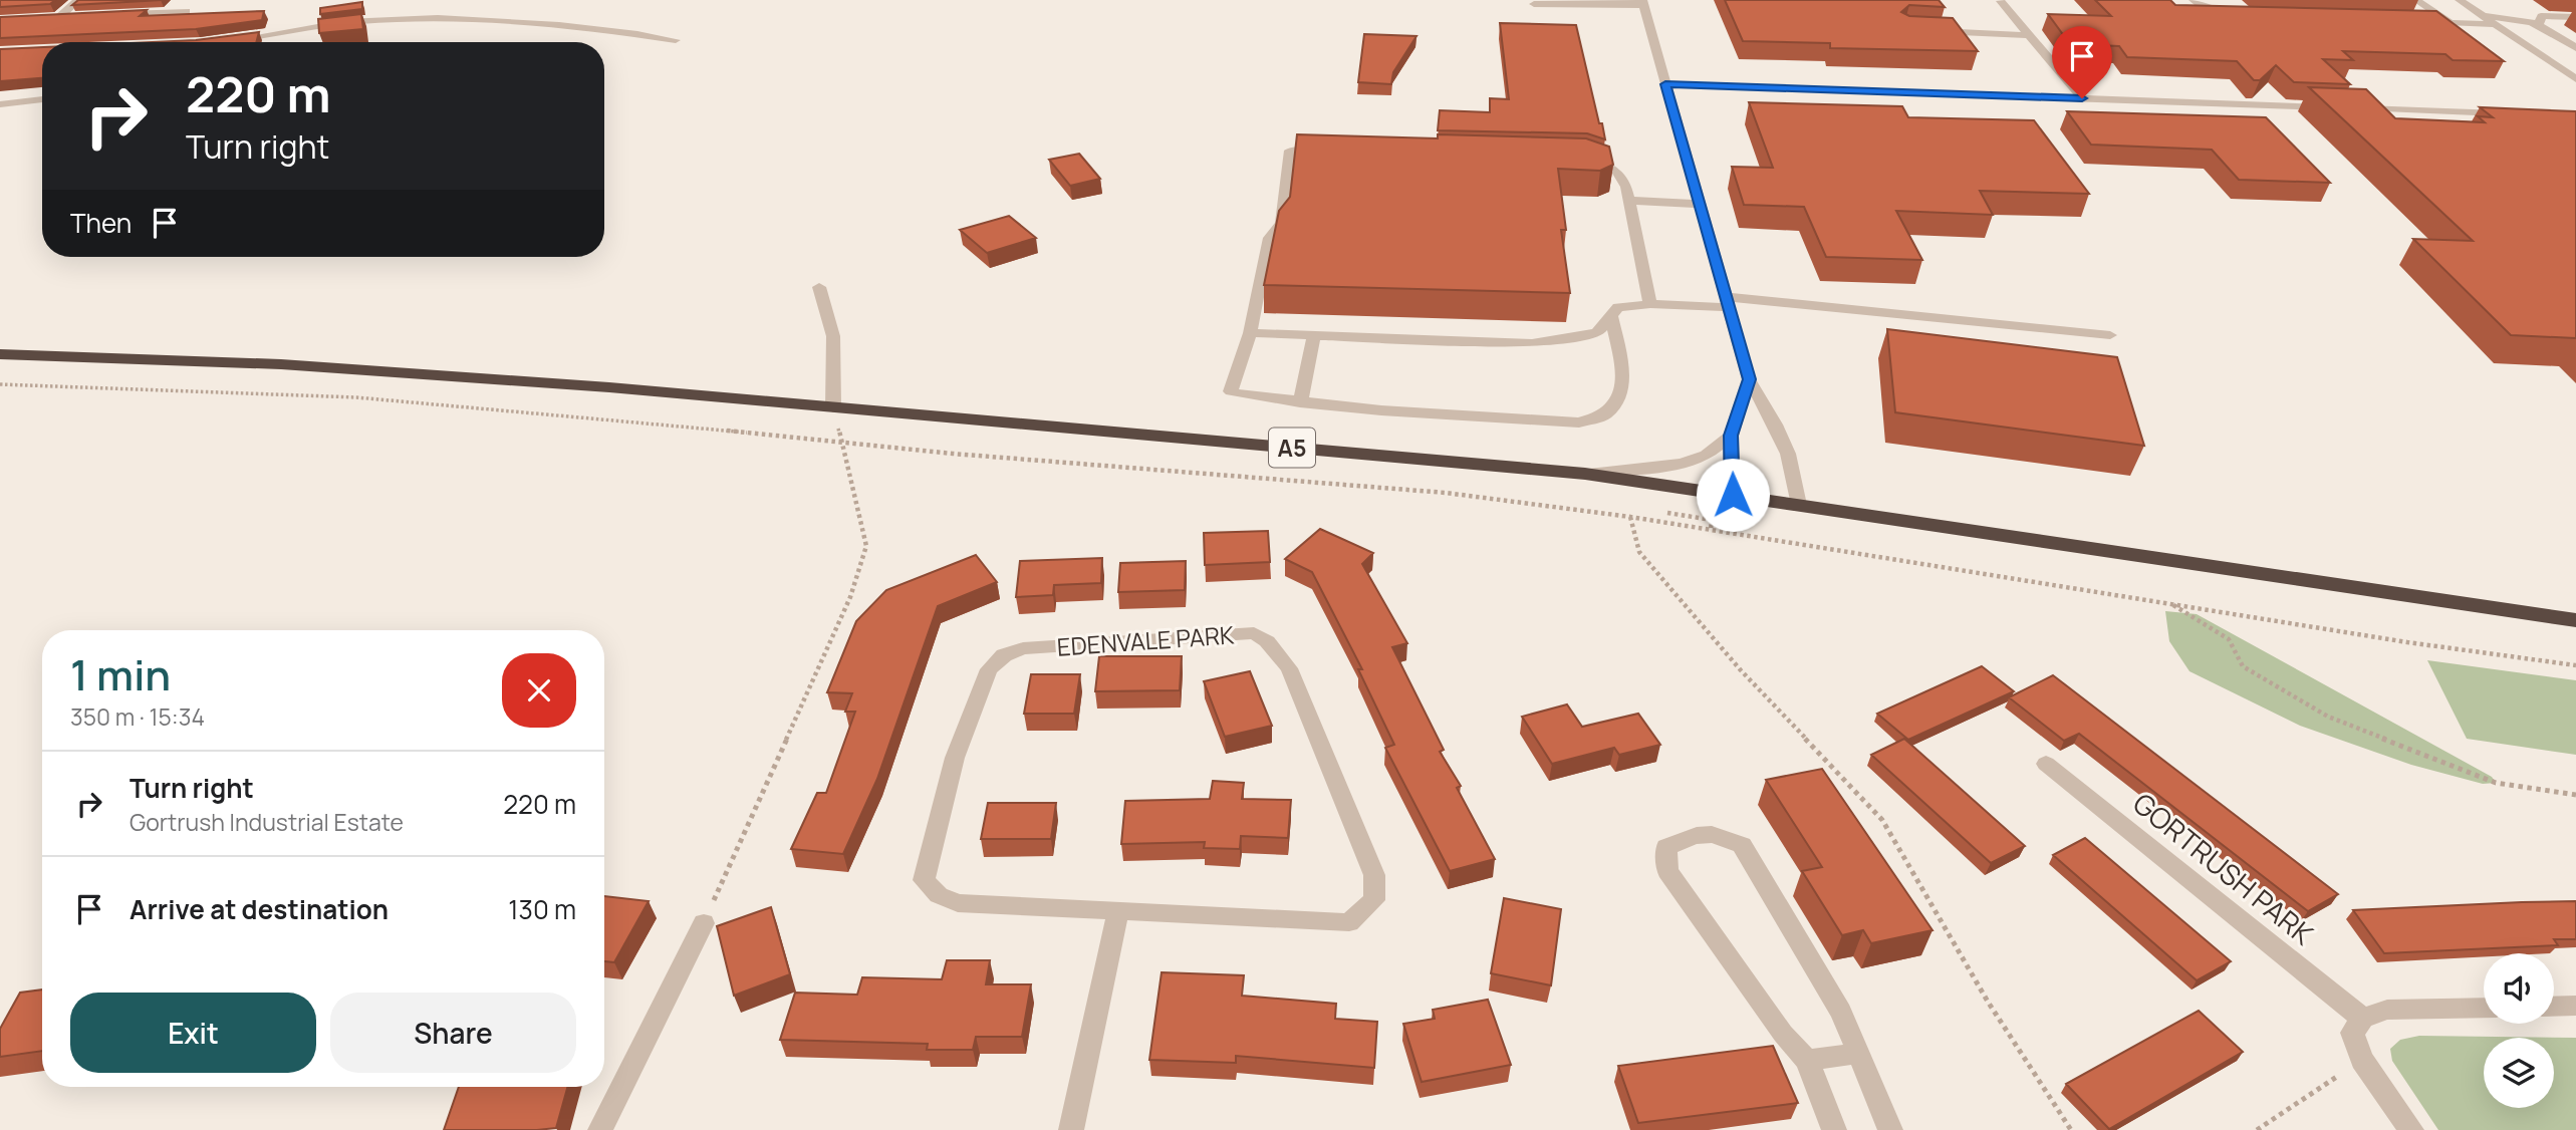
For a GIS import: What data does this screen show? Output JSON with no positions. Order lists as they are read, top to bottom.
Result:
{
  "streets": {
    "highway": ["A5"],
    "street": ["EDENVALE PARK", "GORTRUSH PARK"]
  },
  "page": {
    "turn": ["220 m", "Turn right"],
    "then": "Then",
    "heading": ["1 min", "350 m · 15:34"],
    "list": [
      {
        "name": "Turn right",
        "note": "Gortrush Industrial Estate",
        "value": "220 m"
      },
      {
        "name": "Arrive at destination",
        "value": "130 m"
      }
    ],
    "buttons": ["Exit", "Share"]
  }
}
